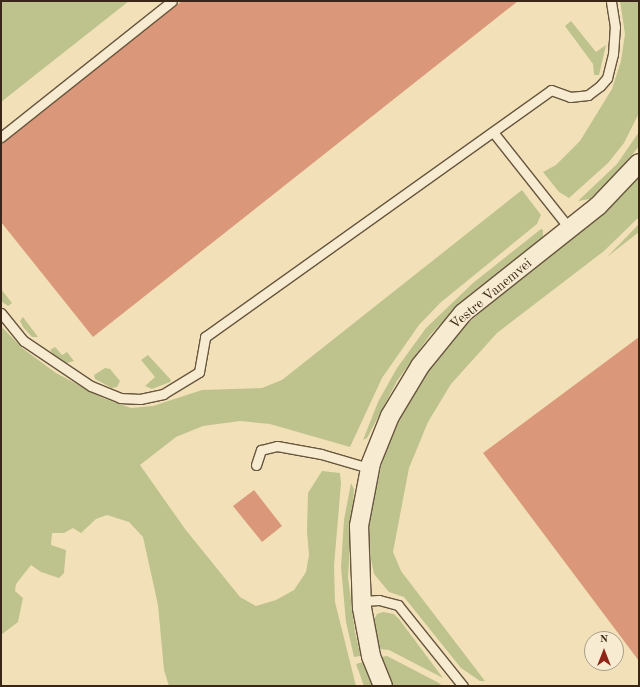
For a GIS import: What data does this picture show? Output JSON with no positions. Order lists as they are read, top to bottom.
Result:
{
  "streets": {
    "street": ["Vestre Vanemvei"]
  },
  "north": "top"
}
